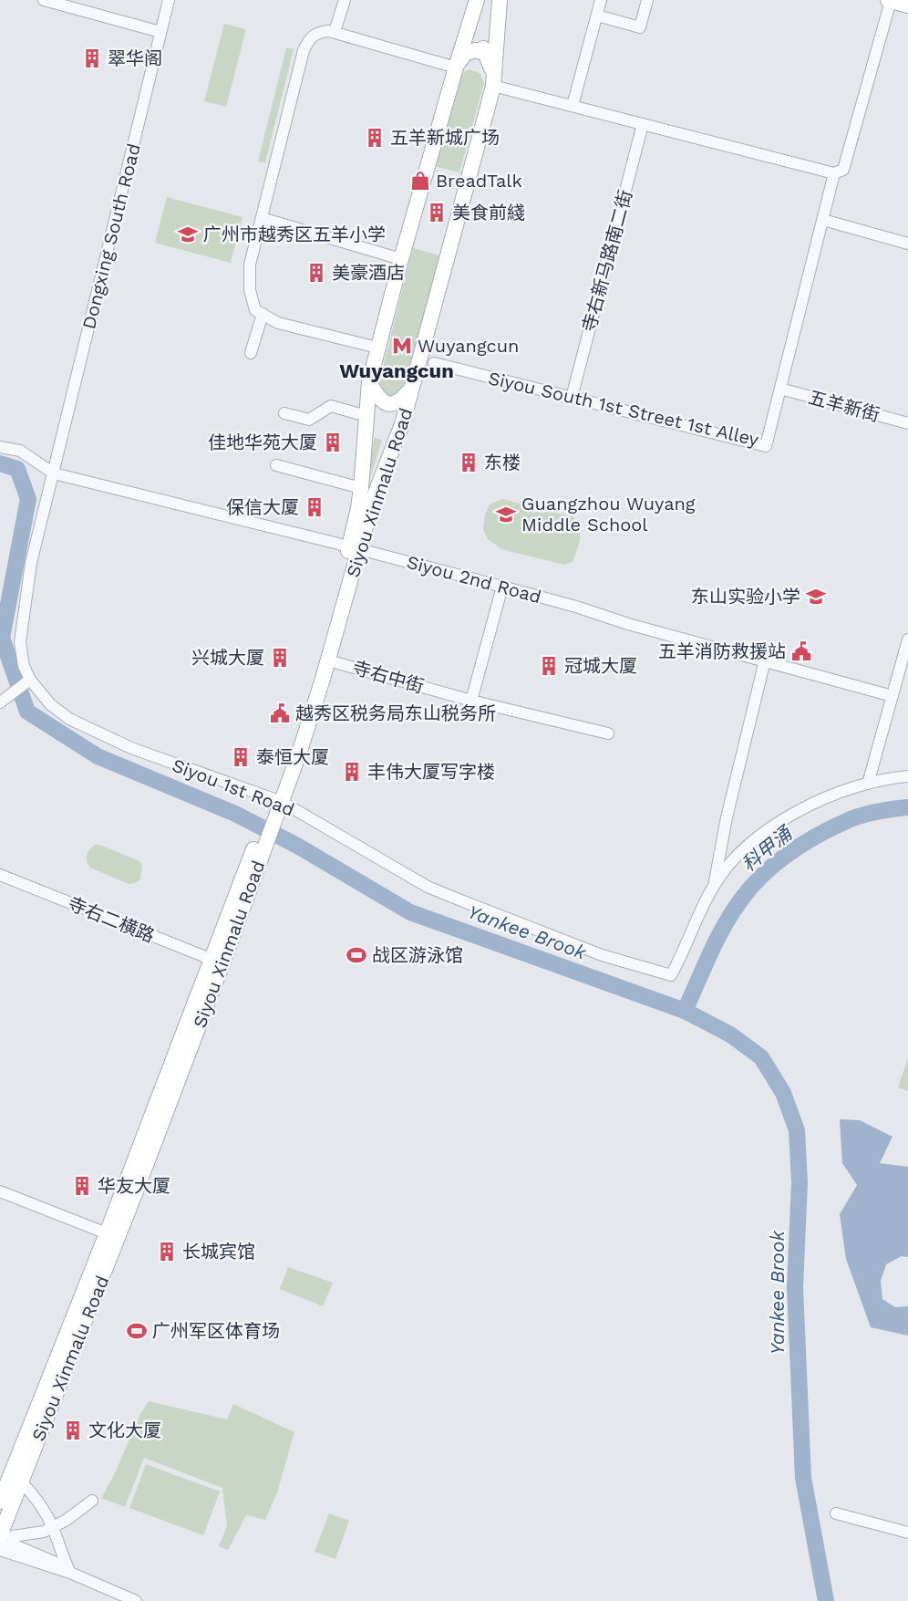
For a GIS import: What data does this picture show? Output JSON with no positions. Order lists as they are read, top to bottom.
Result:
{
  "streets": {
    "main road": ["Siyou Xinmalu Road"],
    "street": [
      "Dongxing South Road",
      "寺右新马路南二街",
      "五羊新街",
      "Siyou South 1st Street 1st Alley",
      "Siyou 2nd Road",
      "寺右中街",
      "Siyou 1st Road",
      "寺右二横路"
    ]
  },
  "crossings": [
    ["Dongxing South Road", "Siyou 2nd Road"],
    ["Dongxing South Road", "Siyou 1st Road"],
    ["寺右新马路南二街", "Siyou South 1st Street 1st Alley"],
    ["五羊新街", "Siyou South 1st Street 1st Alley"],
    ["Siyou Xinmalu Road", "Siyou 2nd Road"],
    ["Siyou Xinmalu Road", "寺右中街"],
    ["Siyou Xinmalu Road", "Siyou 1st Road"],
    ["Siyou Xinmalu Road", "寺右二横路"],
    ["Siyou 2nd Road", "Siyou 1st Road"]
  ],
  "districts": ["Wuyangcun"],
  "water": ["科甲涌", "Yankee Brook"],
  "places": {
    "building": [
      "翠华阁",
      "五羊新城广场",
      "美食前綫",
      "美豪酒店",
      "佳地华苑大厦",
      "东楼",
      "保信大厦",
      "兴城大厦",
      "冠城大厦",
      "泰恒大厦",
      "丰伟大厦写字楼",
      "华友大厦",
      "长城宾馆",
      "文化大厦"
    ],
    "shop": ["BreadTalk"],
    "school or university": ["广州市越秀区五羊小学", "Guangzhou Wuyang Middle School", "东山实验小学"],
    "metro station": ["Wuyangcun"],
    "public building": ["五羊消防救援站", "越秀区税务局东山税务所"],
    "sports": ["战区游泳馆", "广州军区体育场"]
  }
}
